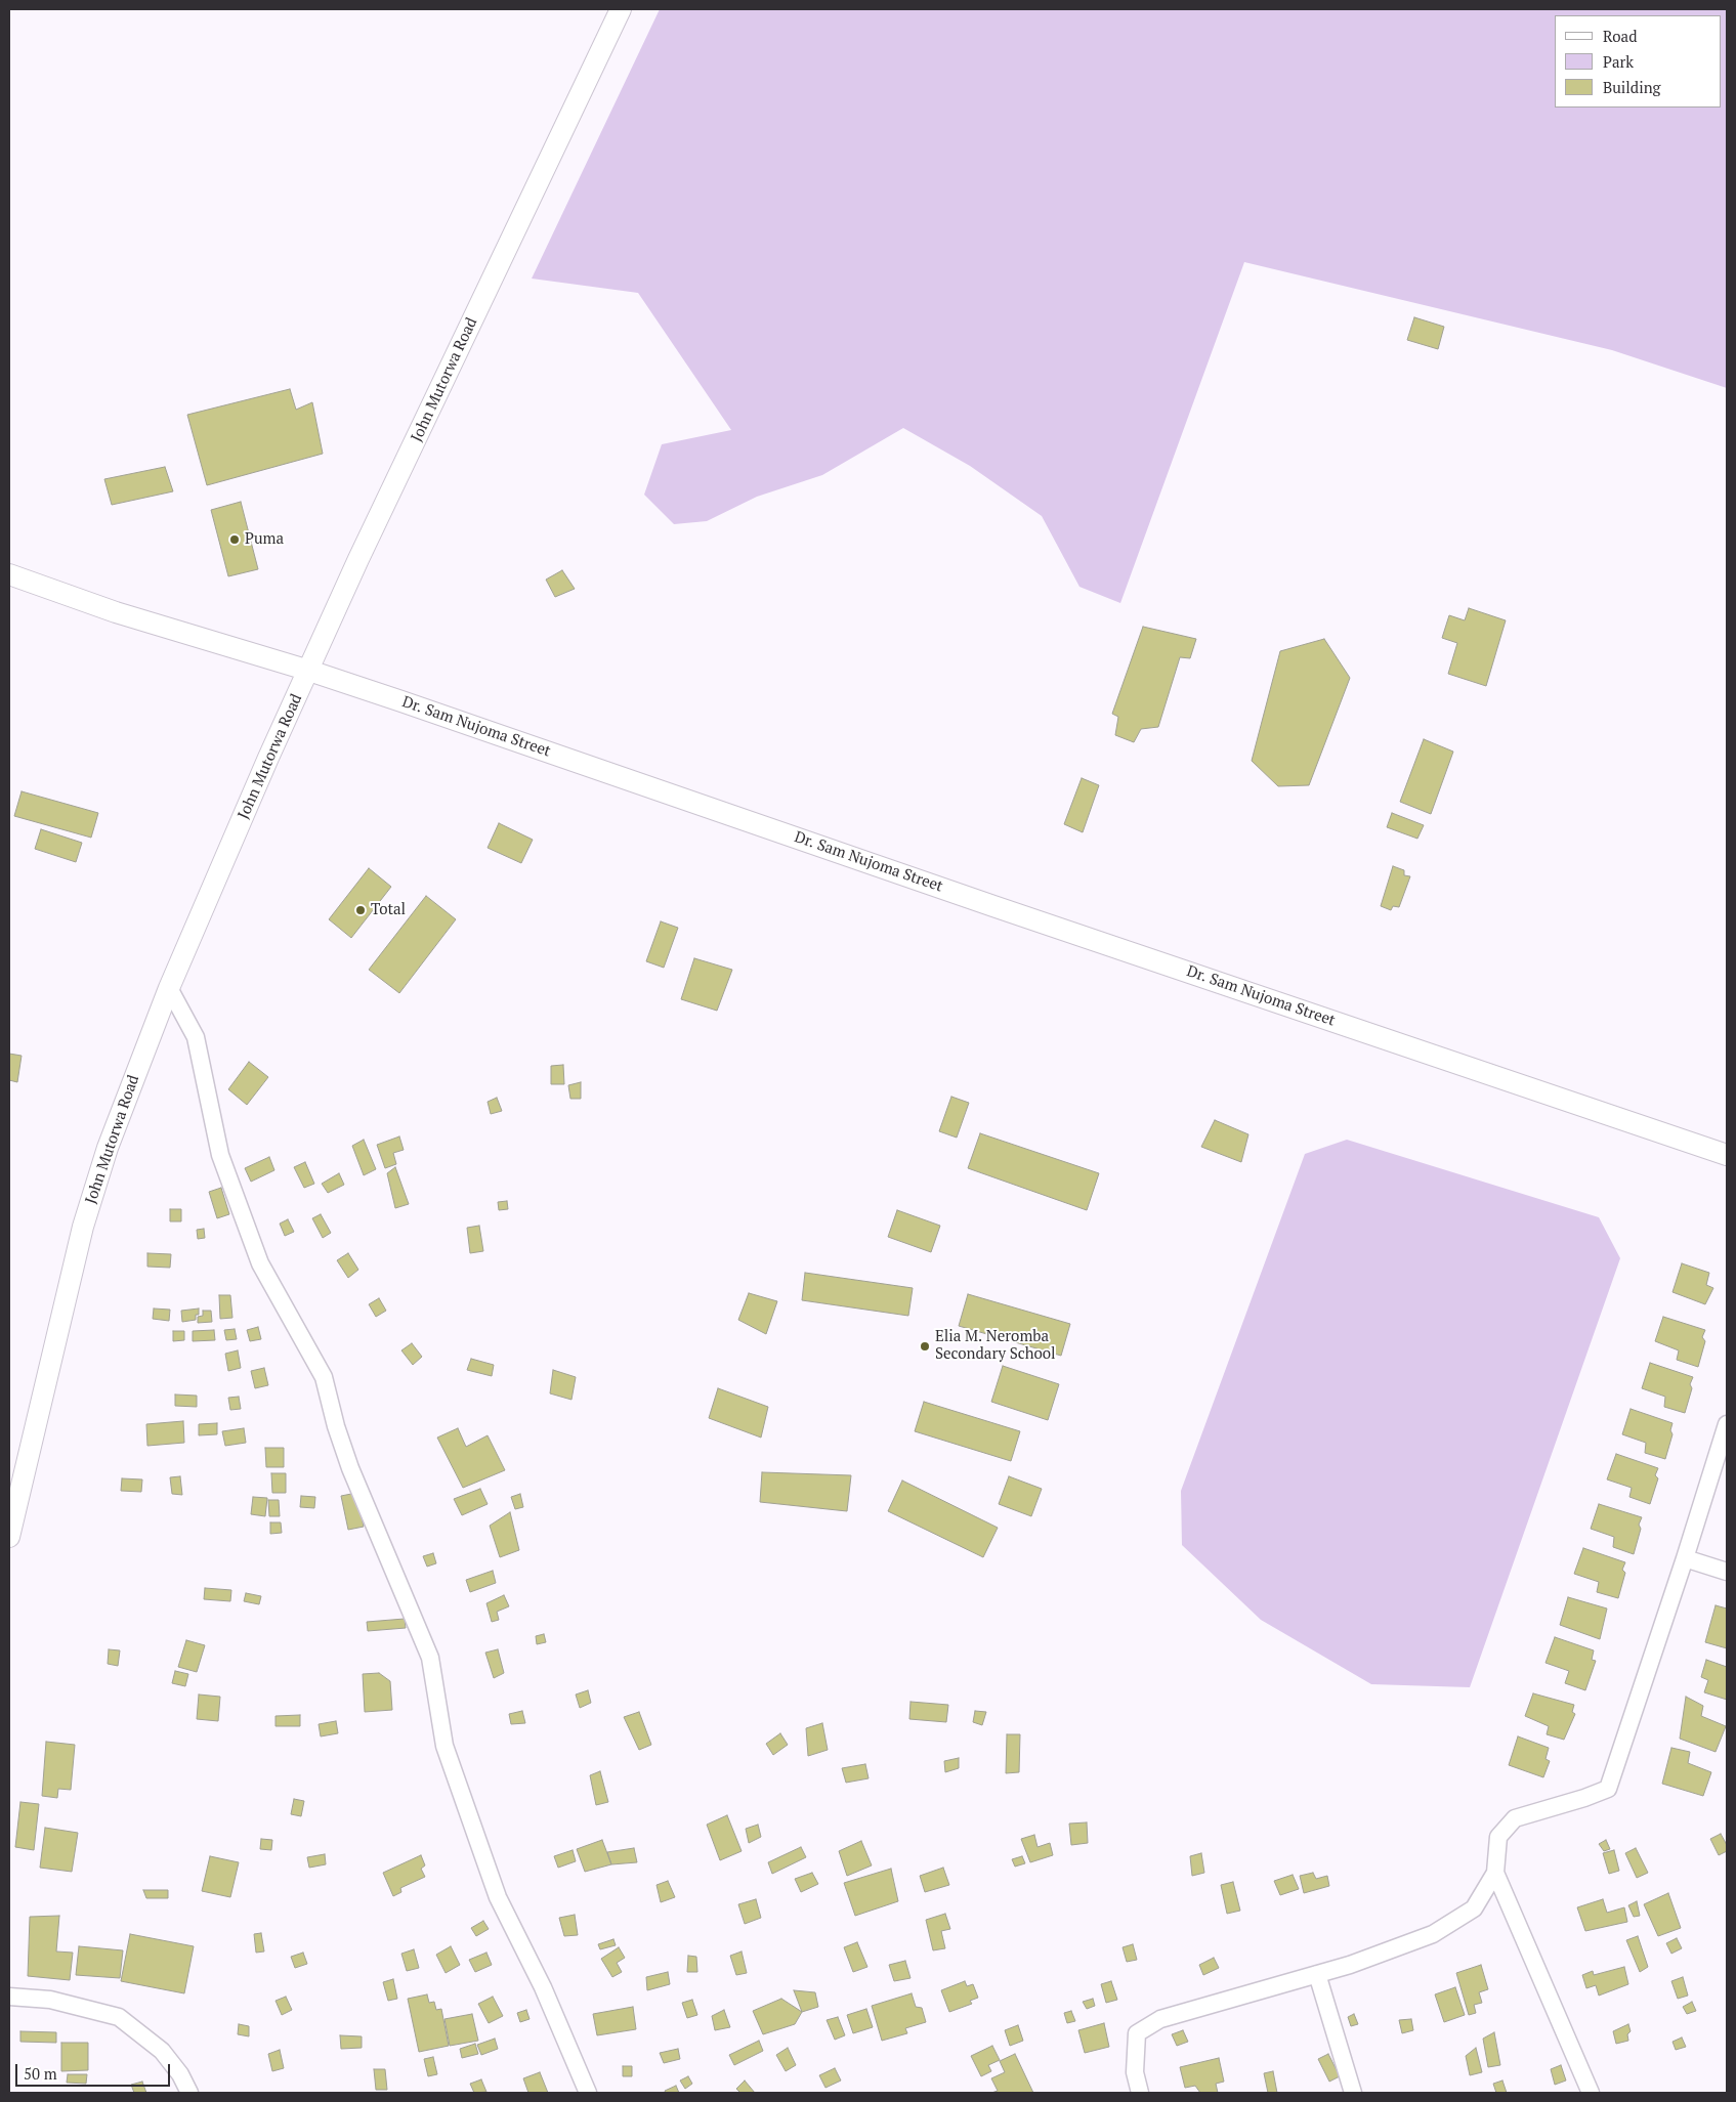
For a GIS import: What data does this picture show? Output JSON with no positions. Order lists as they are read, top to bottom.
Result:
{
  "streets": {
    "street": ["John Mutorwa Road", "Dr. Sam Nujoma Street"]
  },
  "crossings": [
    ["John Mutorwa Road", "Dr. Sam Nujoma Street"]
  ],
  "places": ["Puma", "Total", "Elia M. Neromba Secondary School"],
  "legend": ["Road", "Park", "Building"],
  "scale_bar": "50 m"
}
